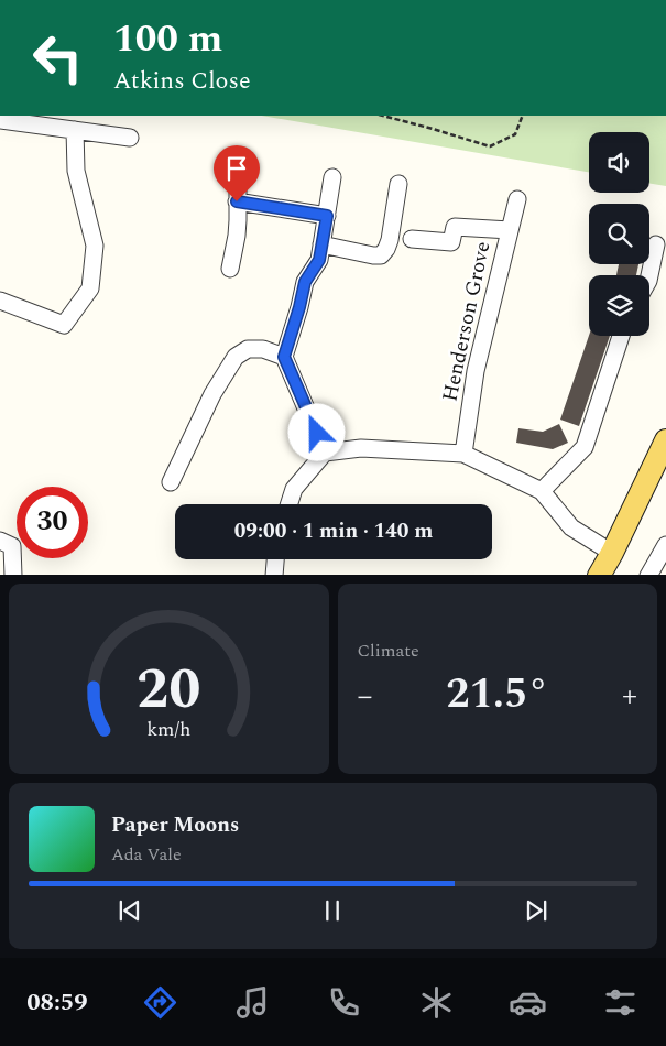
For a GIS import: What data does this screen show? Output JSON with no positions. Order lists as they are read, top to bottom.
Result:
{
  "streets": {
    "street": ["Henderson Grove"]
  },
  "page": {
    "turn": ["100 m", "Atkins Close"],
    "limit": "30",
    "trip": "09:00 · 1 min · 140 m",
    "tile": "Climate",
    "heat": ["−", "21.5°", "+"],
    "song": ["Paper Moons", "Ada Vale"],
    "tabs": "08:59",
    "gauge": ["20", "km/h"]
  }
}
